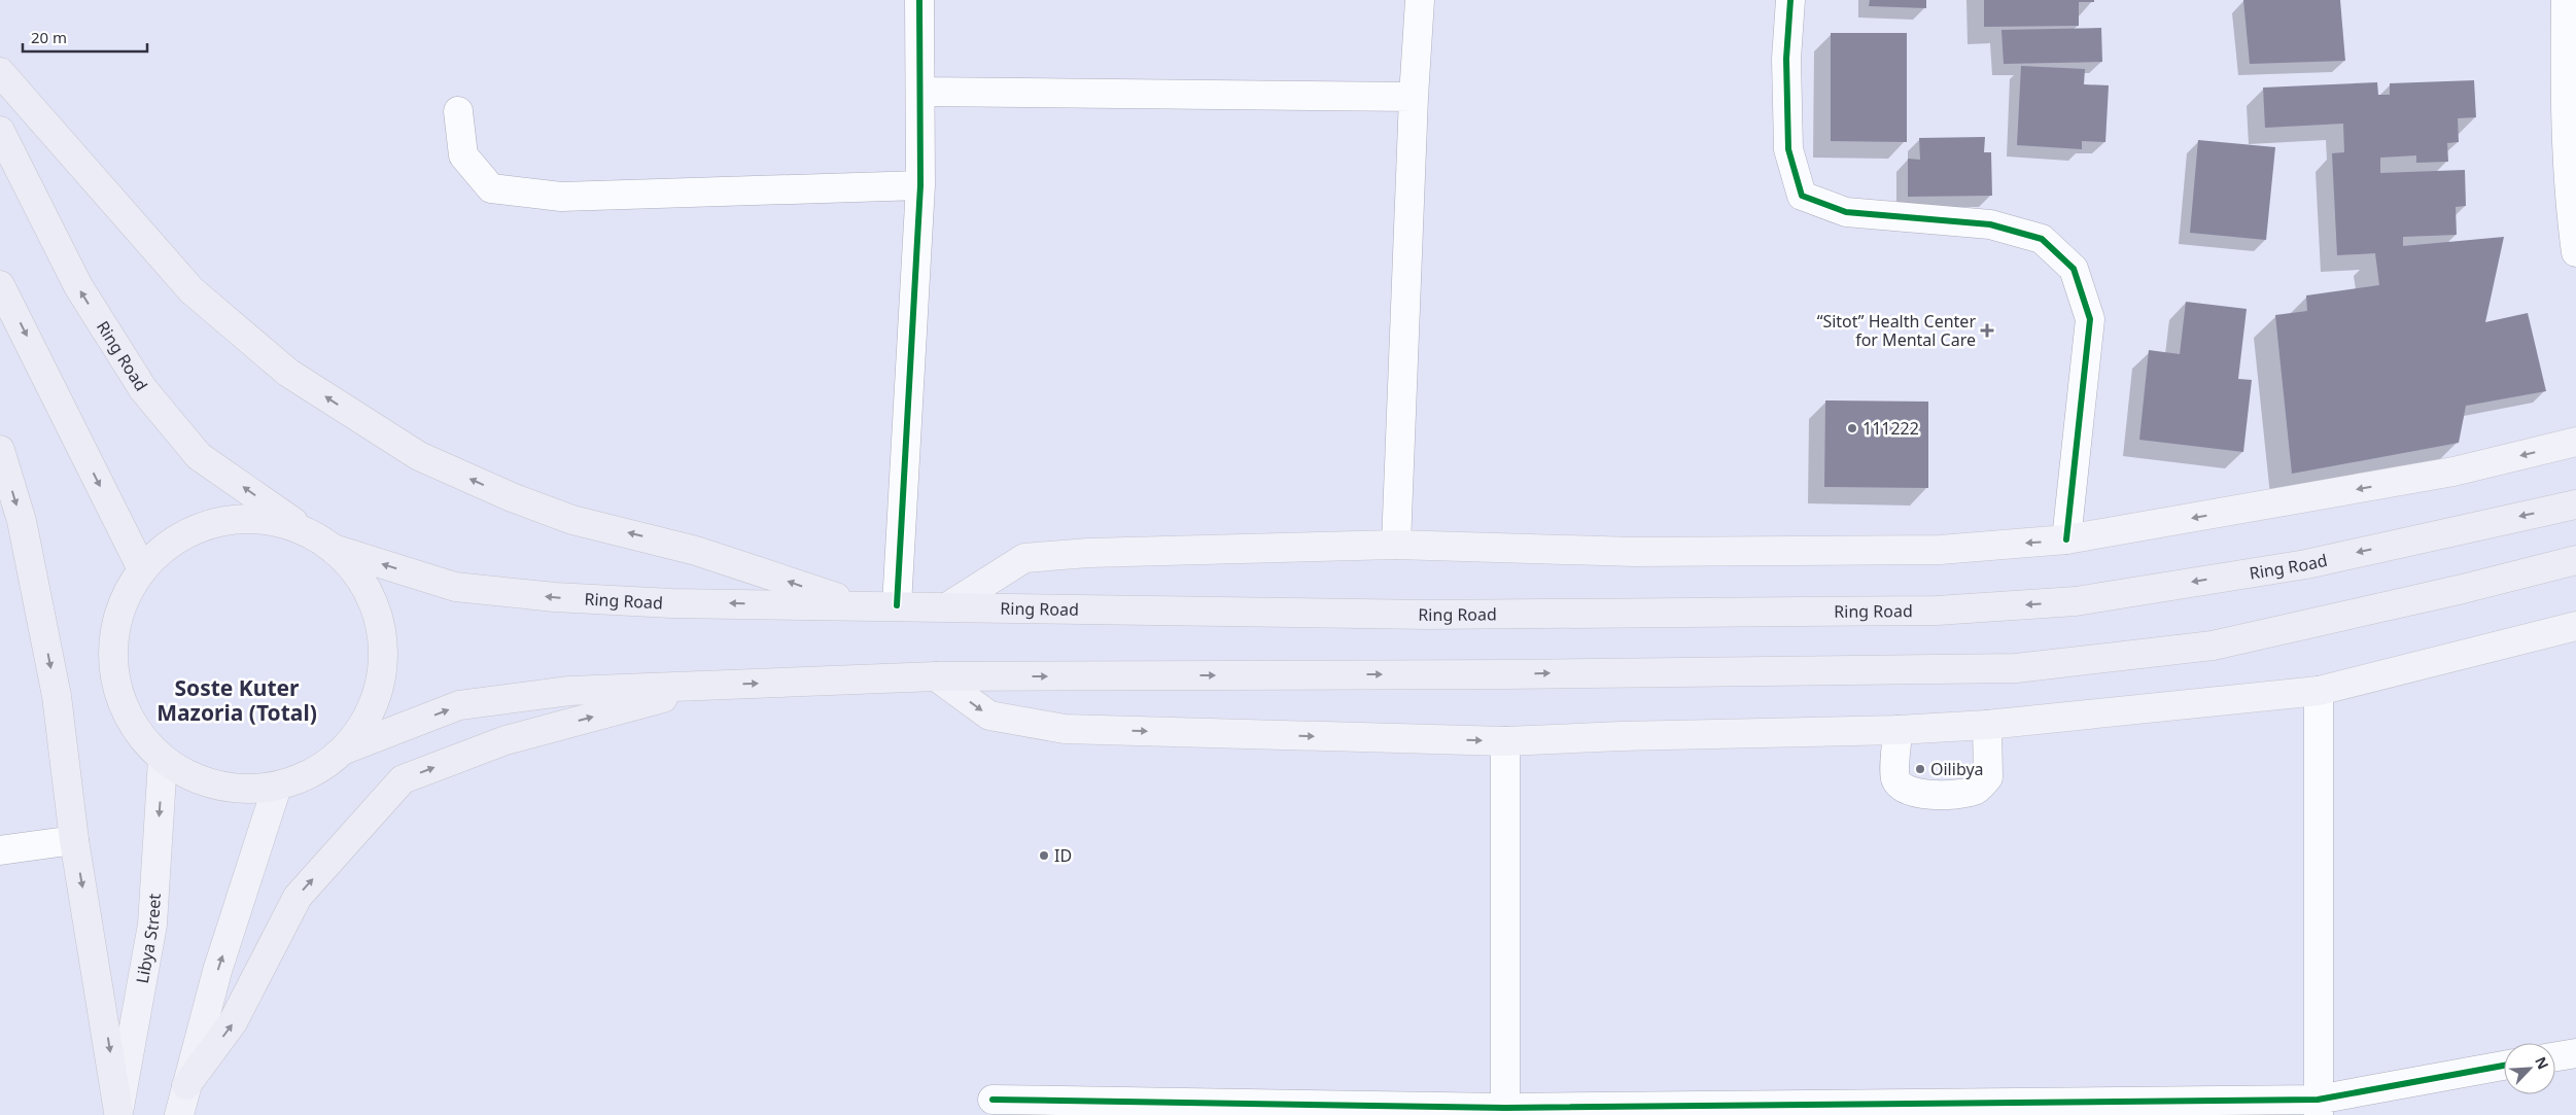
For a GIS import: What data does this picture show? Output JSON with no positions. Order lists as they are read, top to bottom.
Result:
{
  "streets": {
    "highway": ["Ring Road"],
    "main road": ["Libya Street"]
  },
  "districts": ["Soste Kuter Mazoria (Total)"],
  "places": {
    "health": ["“Sitot” Health Center for Mental Care"],
    "other": ["111222", "Oilibya", "ID"]
  },
  "scale_bar": "20 m",
  "north": "top right"
}
